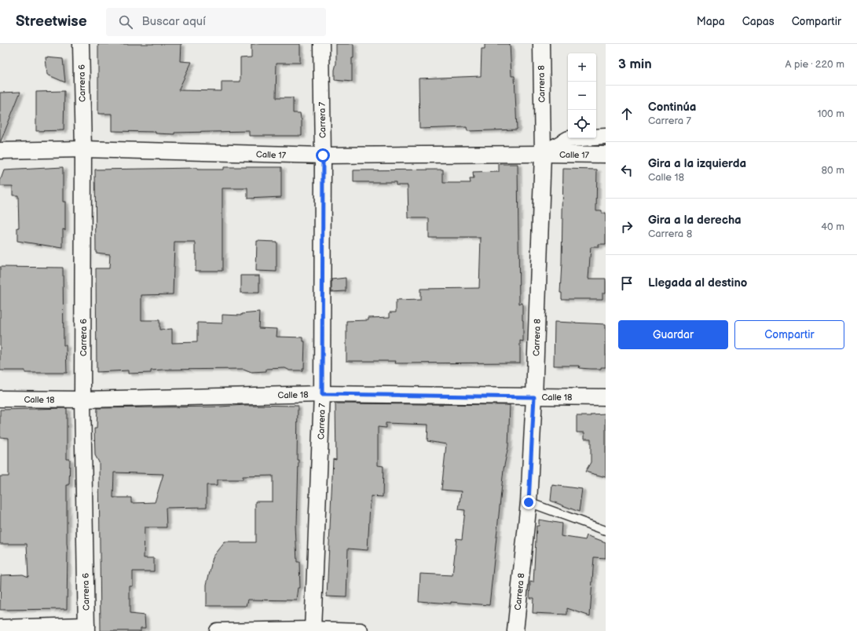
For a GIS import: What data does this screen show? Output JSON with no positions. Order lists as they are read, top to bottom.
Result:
{
  "streets": {
    "street": [
      "Carrera 6",
      "Carrera 8",
      "Carrera 7",
      "Calle 17",
      "Calle 18"
    ]
  },
  "crossings": [
    ["Carrera 6", "Calle 17"],
    ["Carrera 6", "Calle 18"],
    ["Carrera 8", "Calle 17"],
    ["Carrera 8", "Calle 18"],
    ["Carrera 7", "Calle 17"],
    ["Carrera 7", "Calle 18"]
  ],
  "page": {
    "header": "Streetwise",
    "search": "Buscar aquí",
    "nav": ["Mapa", "Capas", "Compartir"],
    "heading": ["3 min", "A pie · 220 m"],
    "map_buttons": ["+", "−"],
    "list": [
      ["Continúa", "Carrera 7", "100 m"],
      ["Gira a la izquierda", "Calle 18", "80 m"],
      ["Gira a la derecha", "Carrera 8", "40 m"],
      "Llegada al destino"
    ],
    "buttons": ["Guardar", "Compartir"]
  }
}
